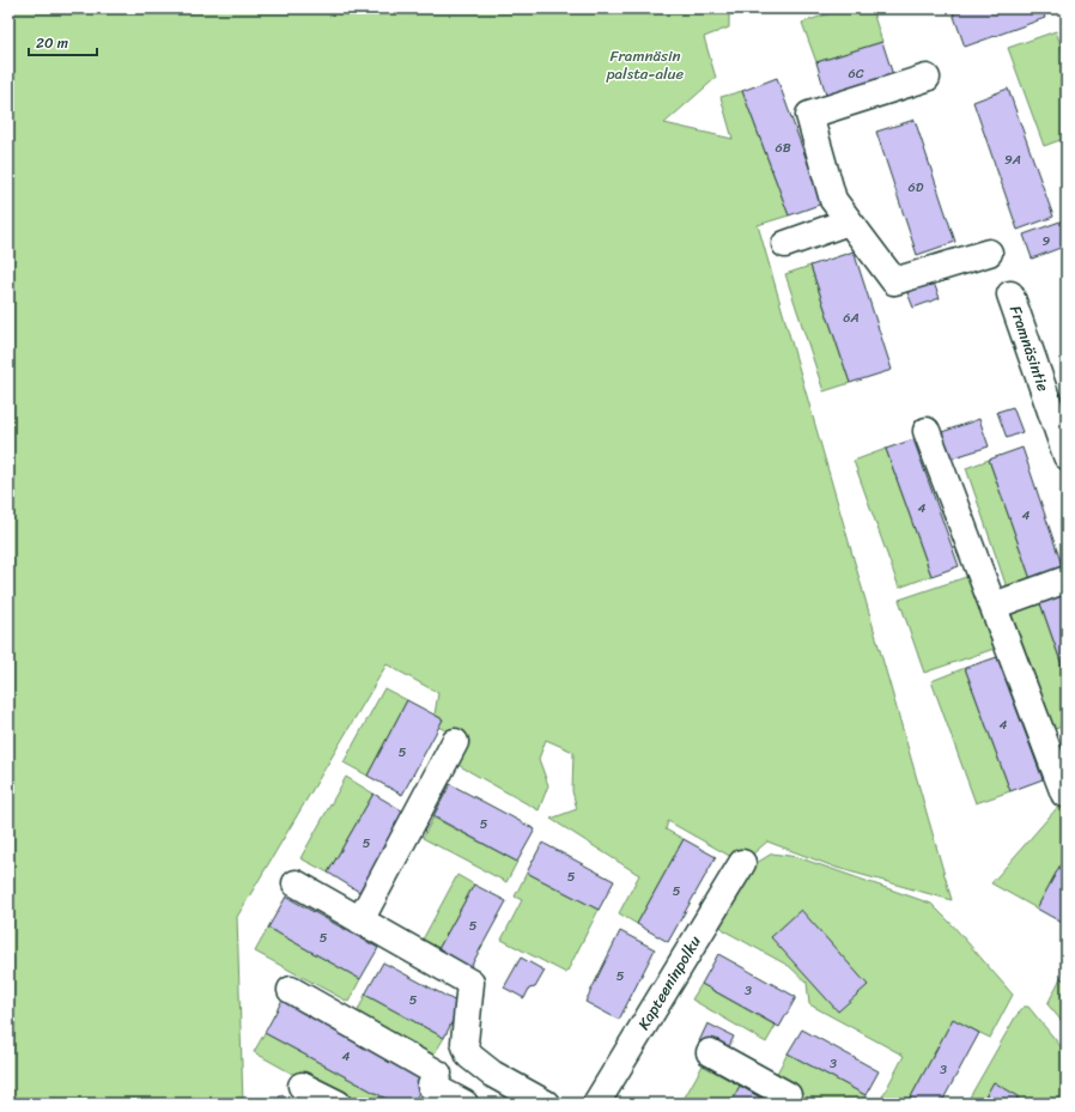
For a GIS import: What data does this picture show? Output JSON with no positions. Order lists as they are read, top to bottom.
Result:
{
  "streets": {
    "street": ["Framnäsintie", "Kapteeninpolku"]
  },
  "parks": ["Framnäsin palsta-alue"],
  "house_numbers": [
    "6C",
    "6B",
    "9A",
    "6D",
    "9",
    "6A",
    "4",
    "4",
    "4",
    "5",
    "5",
    "5",
    "5",
    "5",
    "5",
    "5",
    "5",
    "3",
    "5",
    "4",
    "3",
    "3"
  ],
  "scale_bar": "20 m"
}
